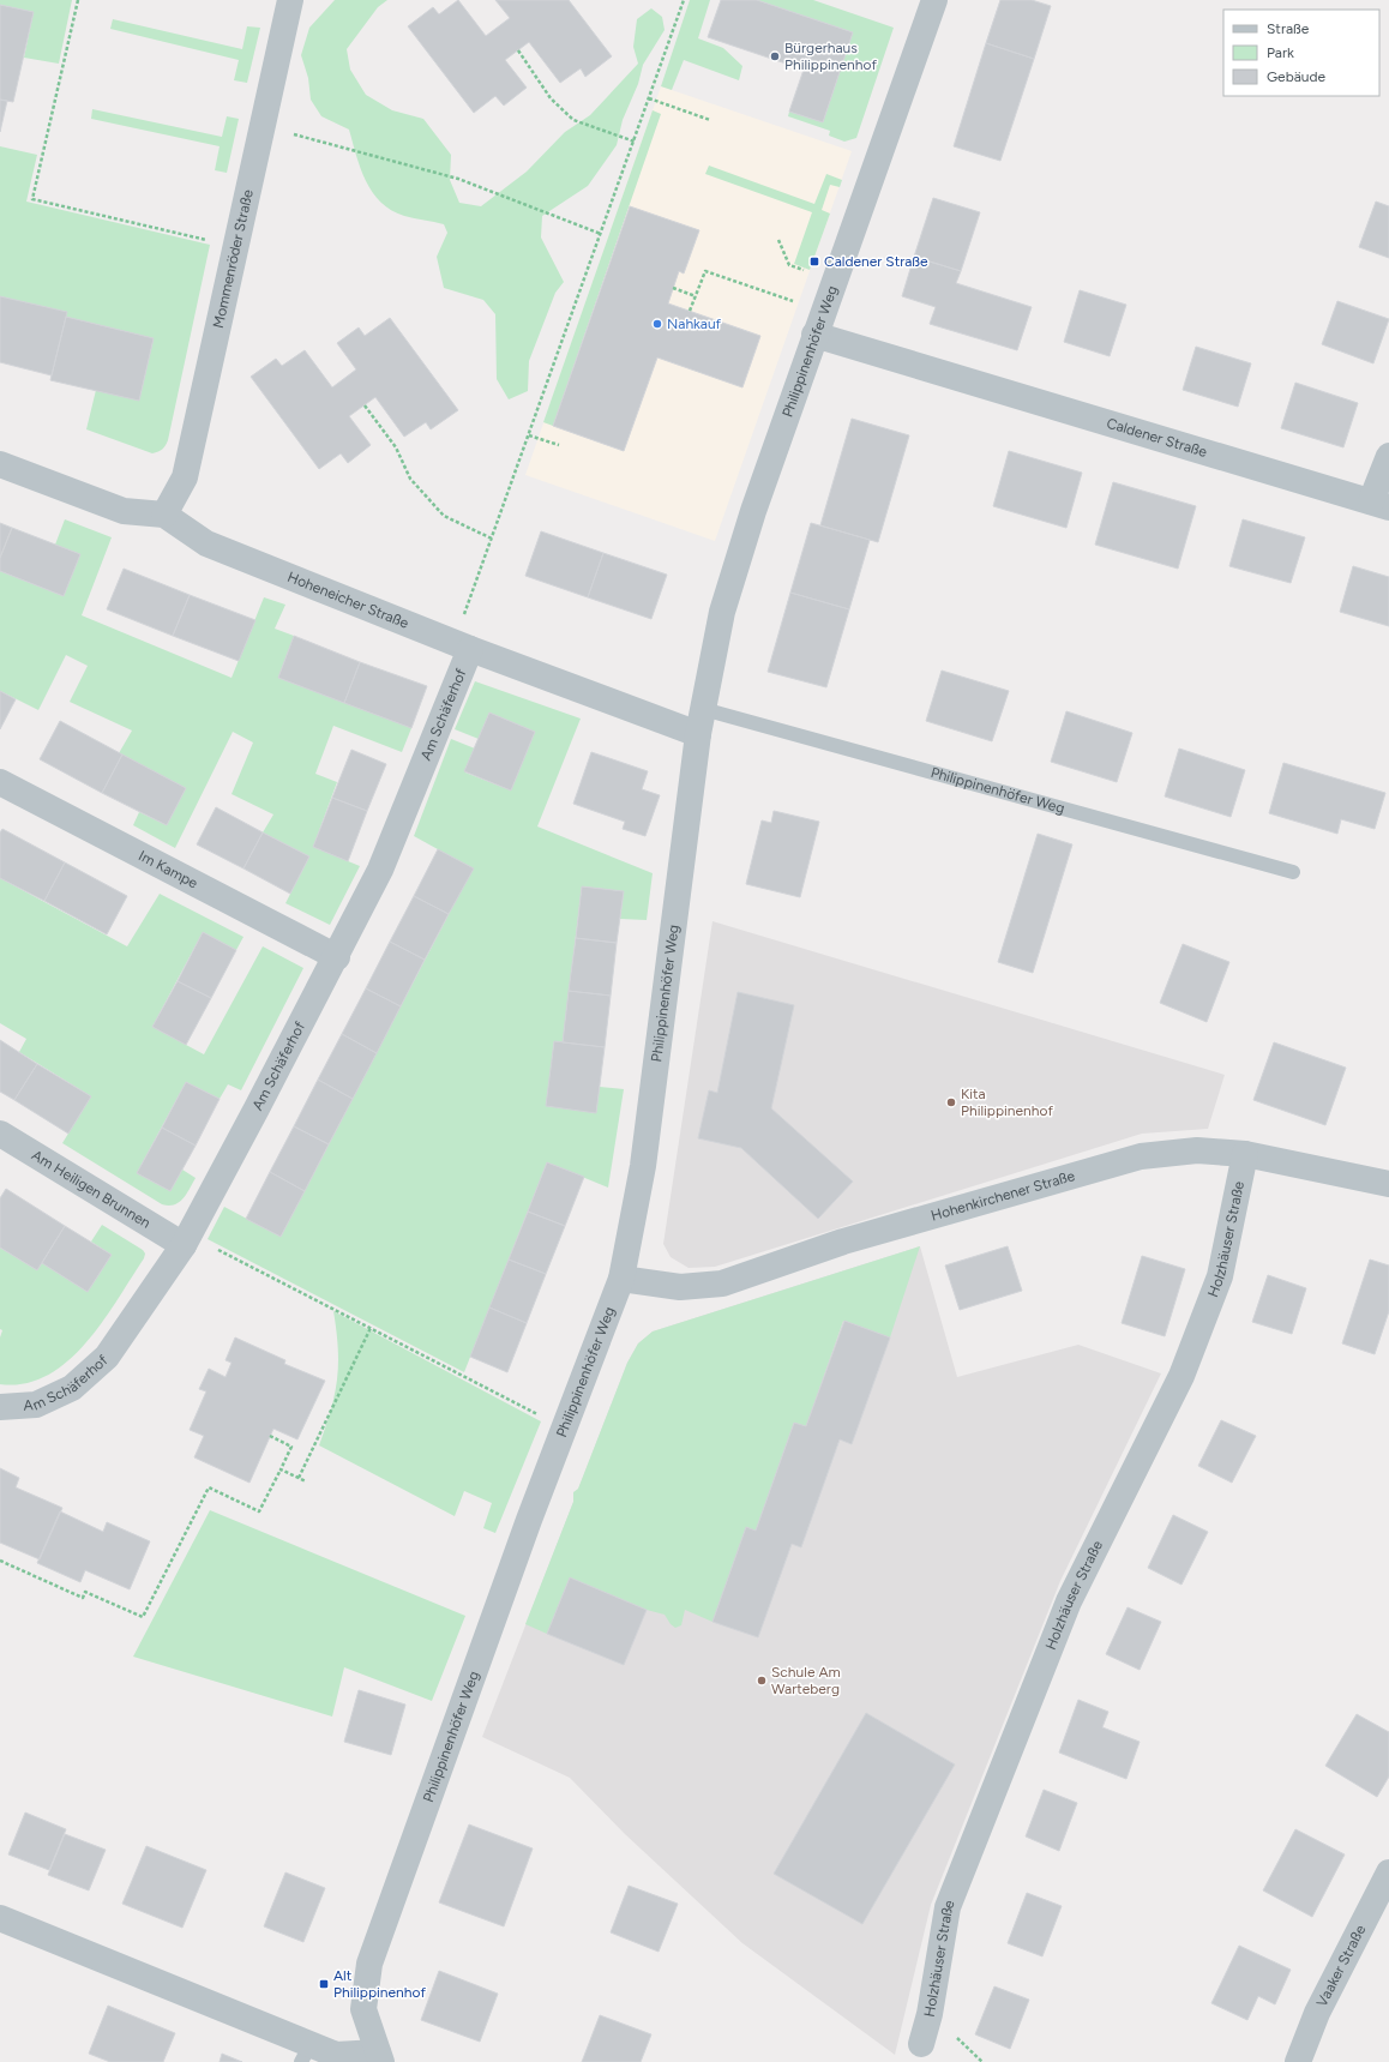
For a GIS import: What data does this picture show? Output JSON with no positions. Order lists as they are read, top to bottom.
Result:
{
  "streets": {
    "street": [
      "Mommenröder Straße",
      "Philippinenhöfer Weg",
      "Caldener Straße",
      "Hoheneicher Straße",
      "Am Schäferhof",
      "Im Kampe",
      "Am Heiligen Brunnen",
      "Hohenkirchener Straße",
      "Holzhäuser Straße",
      "Vaaker Straße"
    ]
  },
  "crossings": [
    ["Mommenröder Straße", "Hoheneicher Straße"],
    ["Philippinenhöfer Weg", "Caldener Straße"],
    ["Philippinenhöfer Weg", "Hoheneicher Straße"],
    ["Philippinenhöfer Weg", "Hohenkirchener Straße"],
    ["Hoheneicher Straße", "Am Schäferhof"],
    ["Am Schäferhof", "Im Kampe"],
    ["Am Schäferhof", "Am Heiligen Brunnen"],
    ["Hohenkirchener Straße", "Holzhäuser Straße"]
  ],
  "places": {
    "other": [
      "Bürgerhaus Philippinenhof",
      "Nahkauf",
      "Kita Philippinenhof",
      "Schule Am Warteberg"
    ],
    "transit": ["Caldener Straße", "Alt Philippinenhof"]
  },
  "legend": ["Straße", "Park", "Gebäude"]
}
